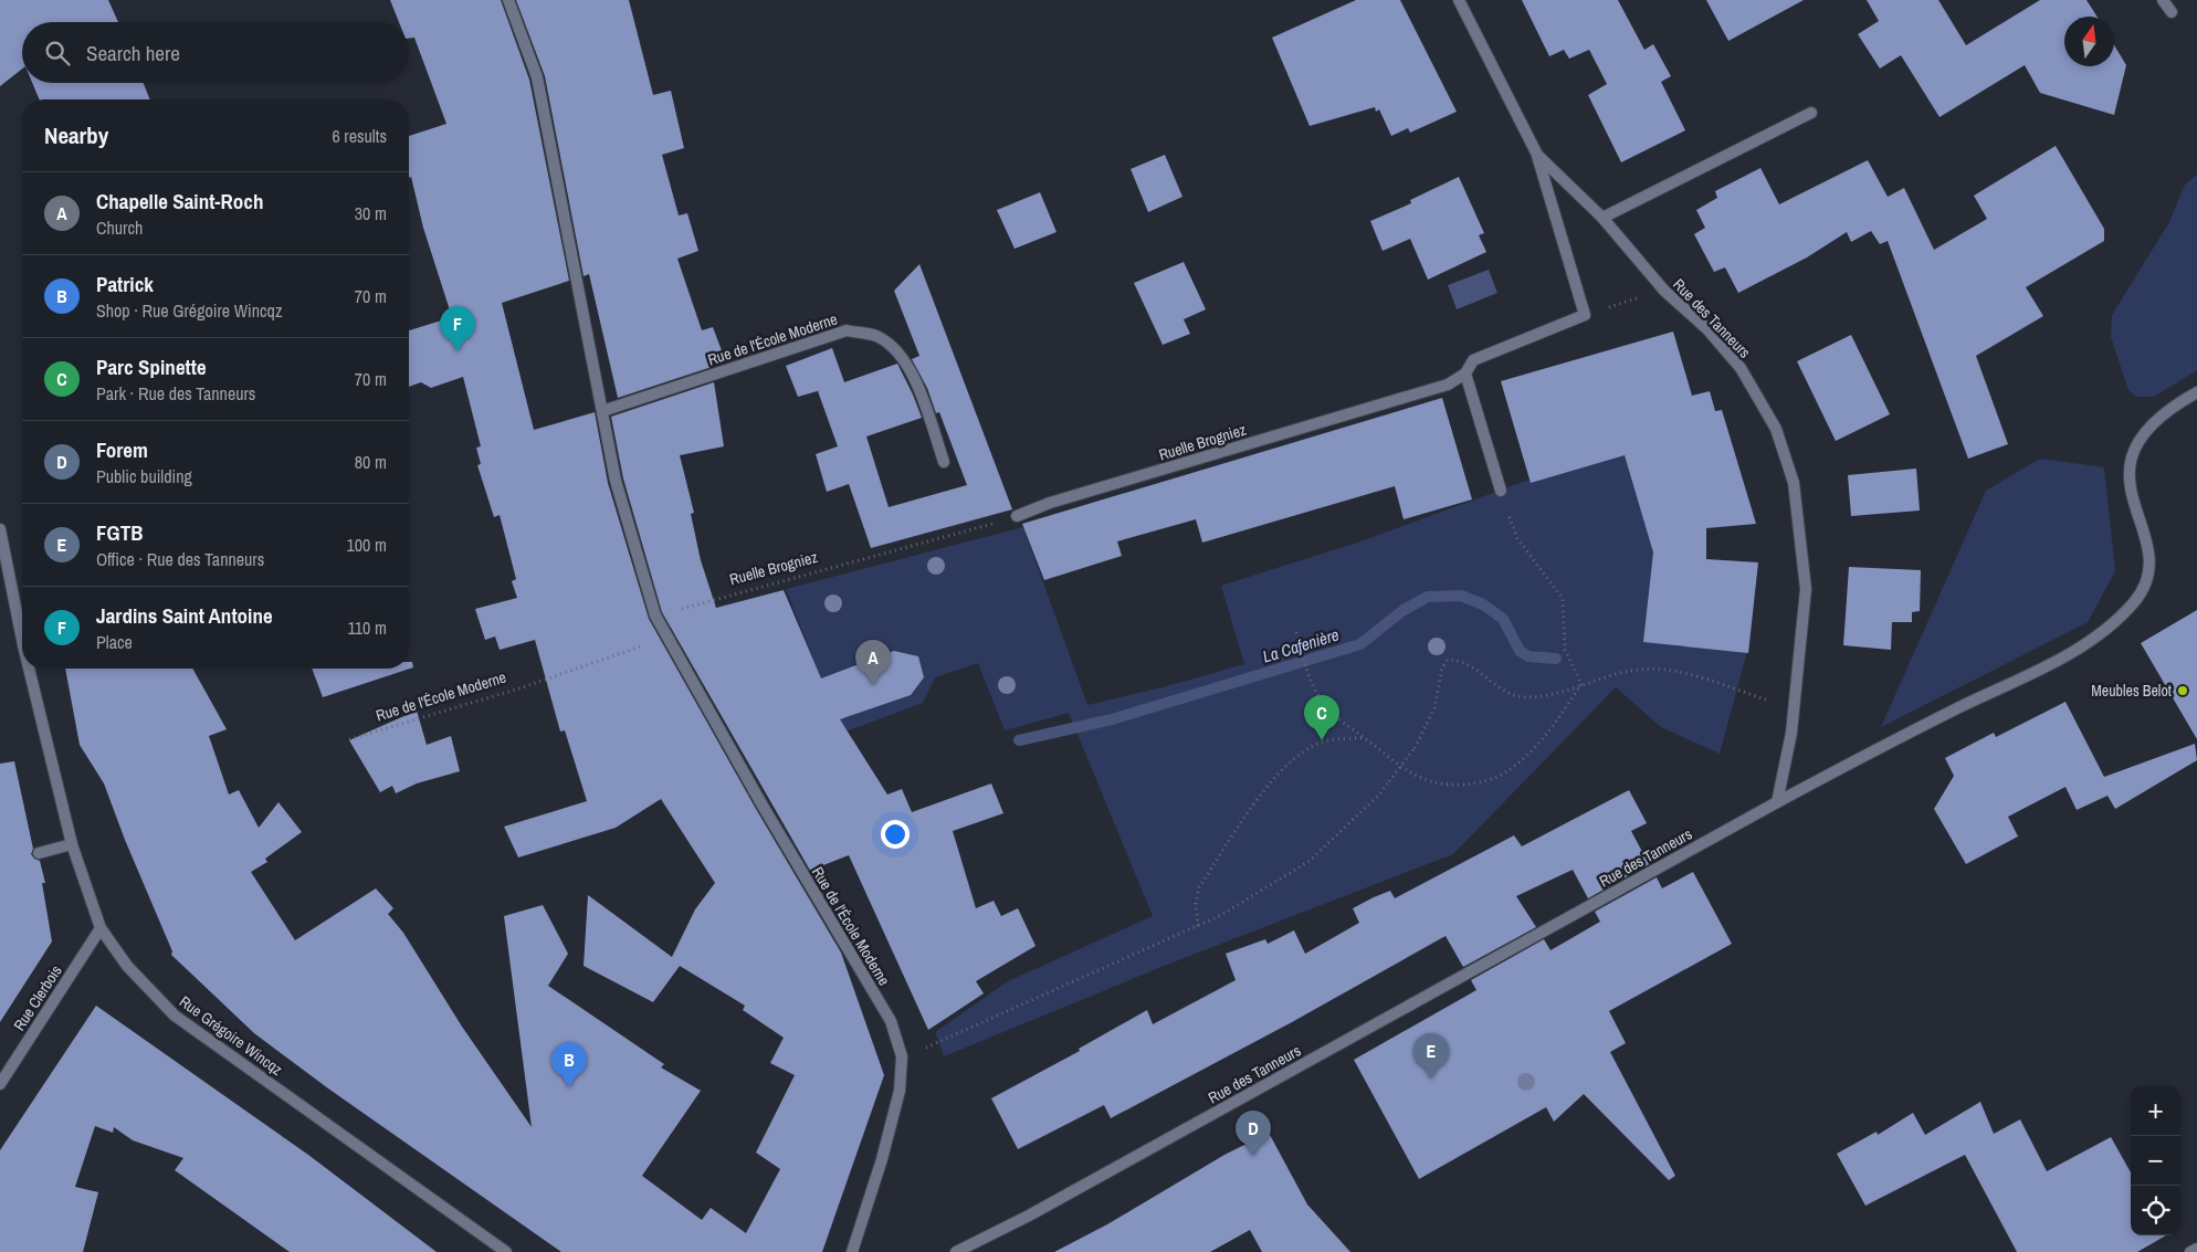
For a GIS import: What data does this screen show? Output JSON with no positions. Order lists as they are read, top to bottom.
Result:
{
  "streets": {
    "street": [
      "Rue des Tanneurs",
      "Rue de l'École Moderne",
      "Ruelle Brogniez",
      "Rue Clerbois",
      "Rue Grégoire Wincqz"
    ]
  },
  "crossings": [
    ["Rue des Tanneurs", "Ruelle Brogniez"],
    ["Rue de l'École Moderne", "Ruelle Brogniez"],
    ["Rue Clerbois", "Rue Grégoire Wincqz"]
  ],
  "water": ["La Cafenière"],
  "places": ["Meubles Belot"],
  "north": "top",
  "page": {
    "search": "Search here",
    "heading": ["Nearby", "6 results"],
    "list": [
      {
        "mark": "A",
        "name": "Chapelle Saint-Roch",
        "note": "Church",
        "value": "30 m"
      },
      {
        "mark": "B",
        "name": "Patrick",
        "note": "Shop · Rue Grégoire Wincqz",
        "value": "70 m"
      },
      {
        "mark": "C",
        "name": "Parc Spinette",
        "note": "Park · Rue des Tanneurs",
        "value": "70 m"
      },
      {
        "mark": "D",
        "name": "Forem",
        "note": "Public building",
        "value": "80 m"
      },
      {
        "mark": "E",
        "name": "FGTB",
        "note": "Office · Rue des Tanneurs",
        "value": "100 m"
      },
      {
        "mark": "F",
        "name": "Jardins Saint Antoine",
        "note": "Place",
        "value": "110 m"
      }
    ],
    "pins": [
      "F",
      "A",
      "C",
      "E",
      "B",
      "D"
    ],
    "map_buttons": ["+", "−"]
  }
}
